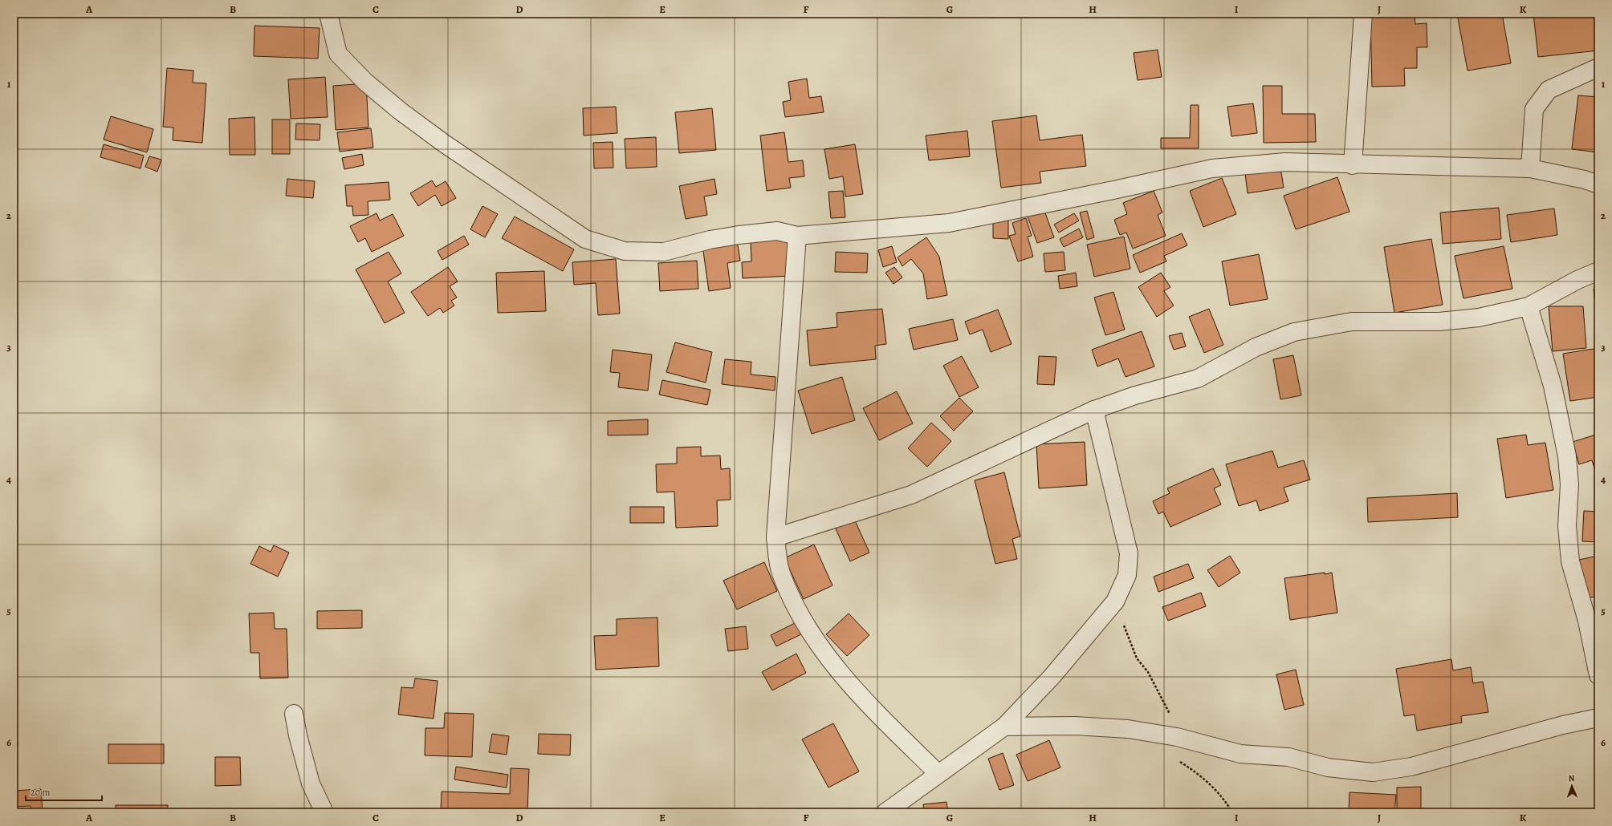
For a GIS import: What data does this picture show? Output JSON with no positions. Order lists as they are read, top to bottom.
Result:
{
  "scale_bar": "20 m",
  "north": "top",
  "grid": {
    "columns": [
      "A",
      "B",
      "C",
      "D",
      "E",
      "F",
      "G",
      "H",
      "I",
      "J",
      "K"
    ],
    "rows": [
      "1",
      "2",
      "3",
      "4",
      "5",
      "6"
    ]
  }
}
